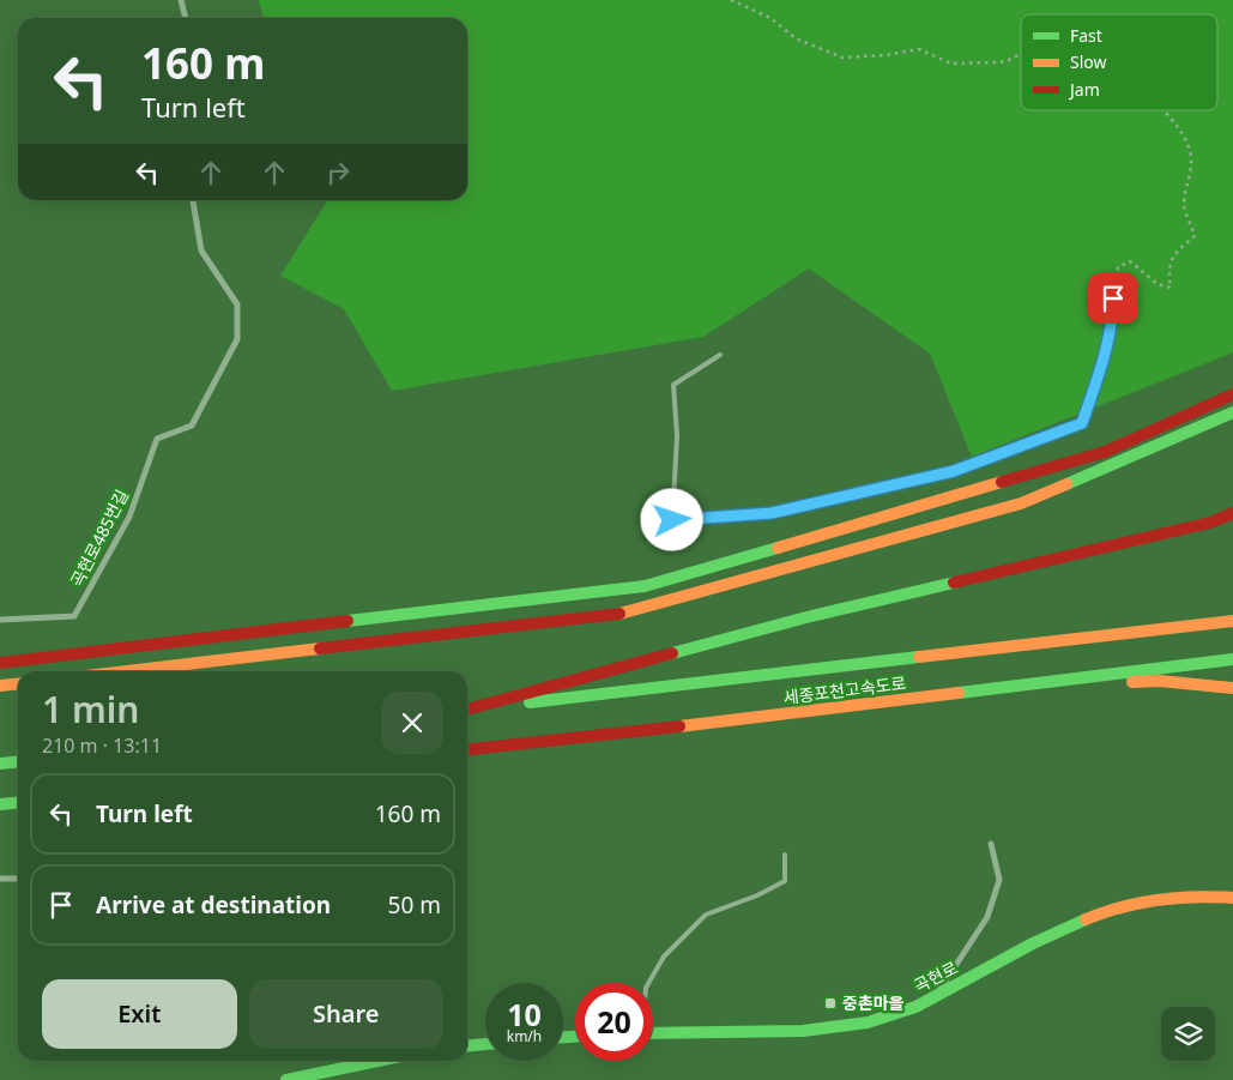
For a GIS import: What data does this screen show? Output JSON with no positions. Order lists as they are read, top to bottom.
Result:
{
  "streets": {
    "main road": ["세종포천고속도로", "곡현로"],
    "street": ["곡현로485번길"]
  },
  "places": {
    "transit": ["중촌마을"]
  },
  "legend": ["Fast", "Slow", "Jam"],
  "page": {
    "turn": ["160 m", "Turn left"],
    "heading": ["1 min", "210 m · 13:11"],
    "list": [
      {
        "name": "Turn left",
        "value": "160 m"
      },
      {
        "name": "Arrive at destination",
        "value": "50 m"
      }
    ],
    "buttons": ["Exit", "Share"],
    "speed": "10 km/h",
    "limit": "20"
  }
}
